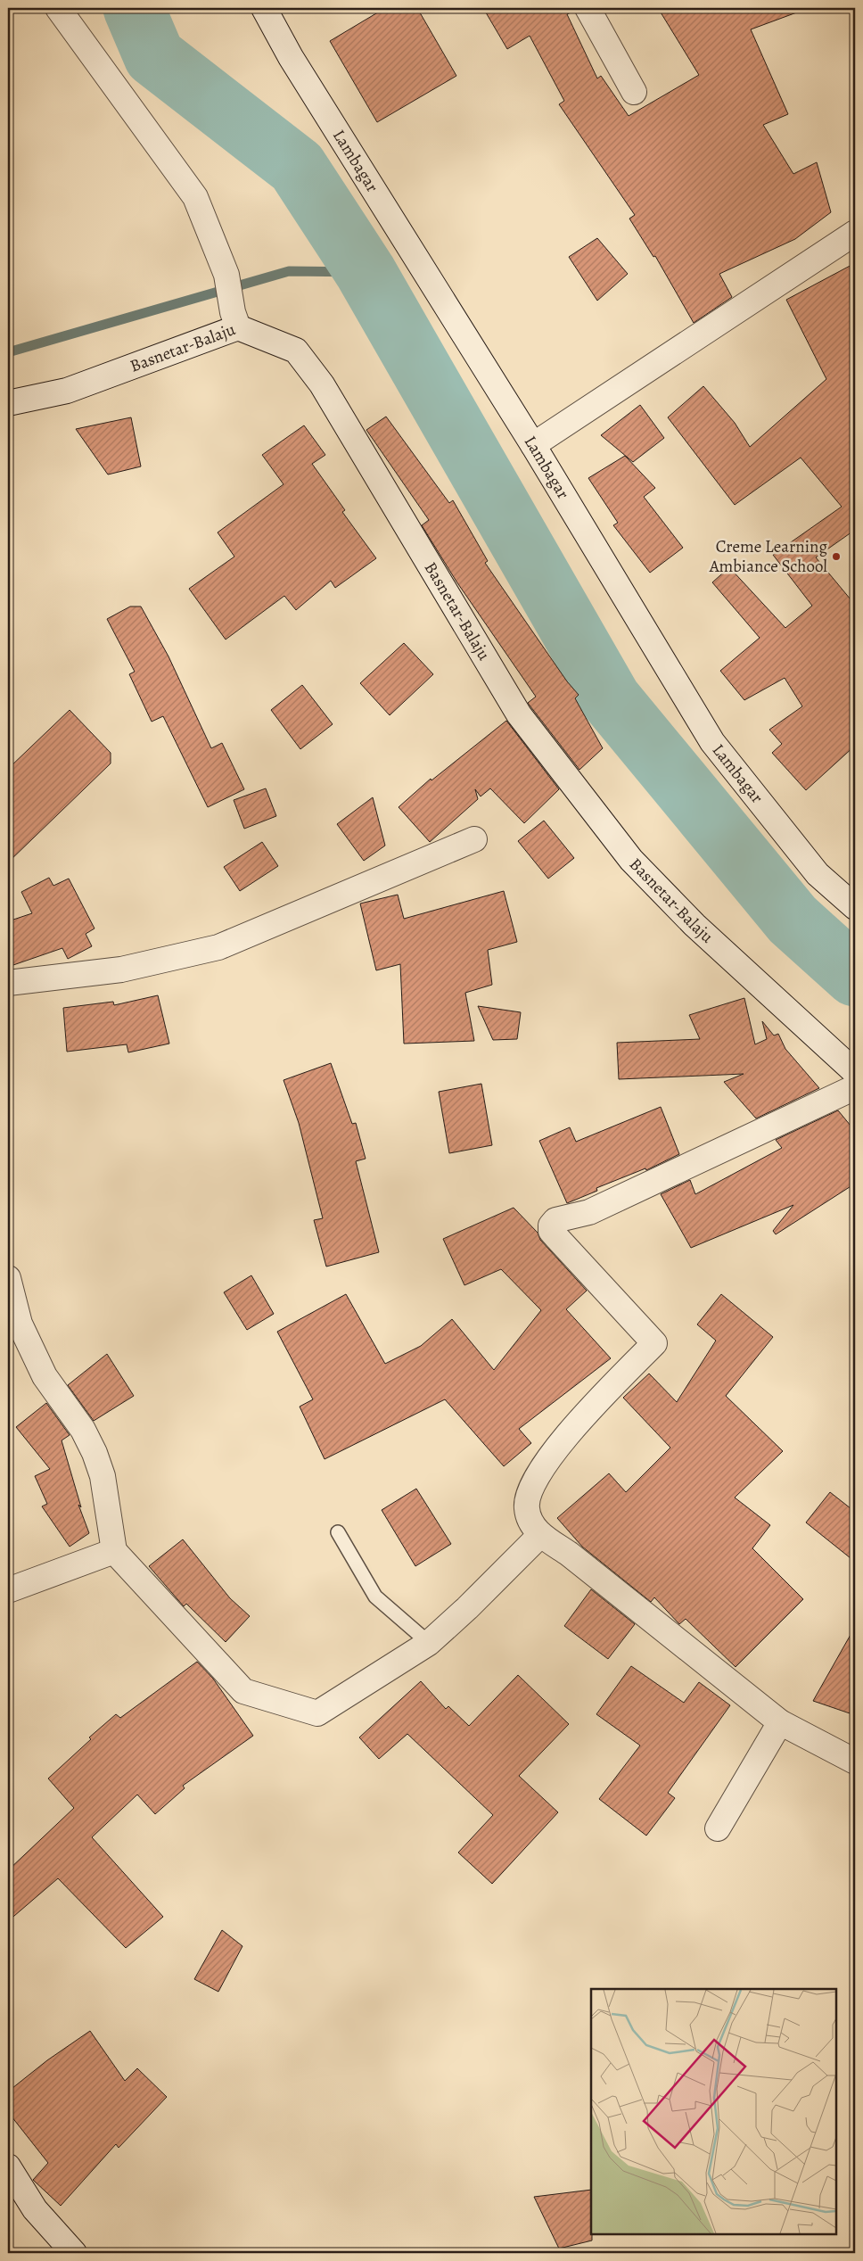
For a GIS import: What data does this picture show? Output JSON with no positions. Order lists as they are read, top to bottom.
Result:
{
  "streets": {
    "street": ["Lambagar", "Basnetar-Balaju"]
  },
  "places": ["Creme Learning Ambiance School"]
}
